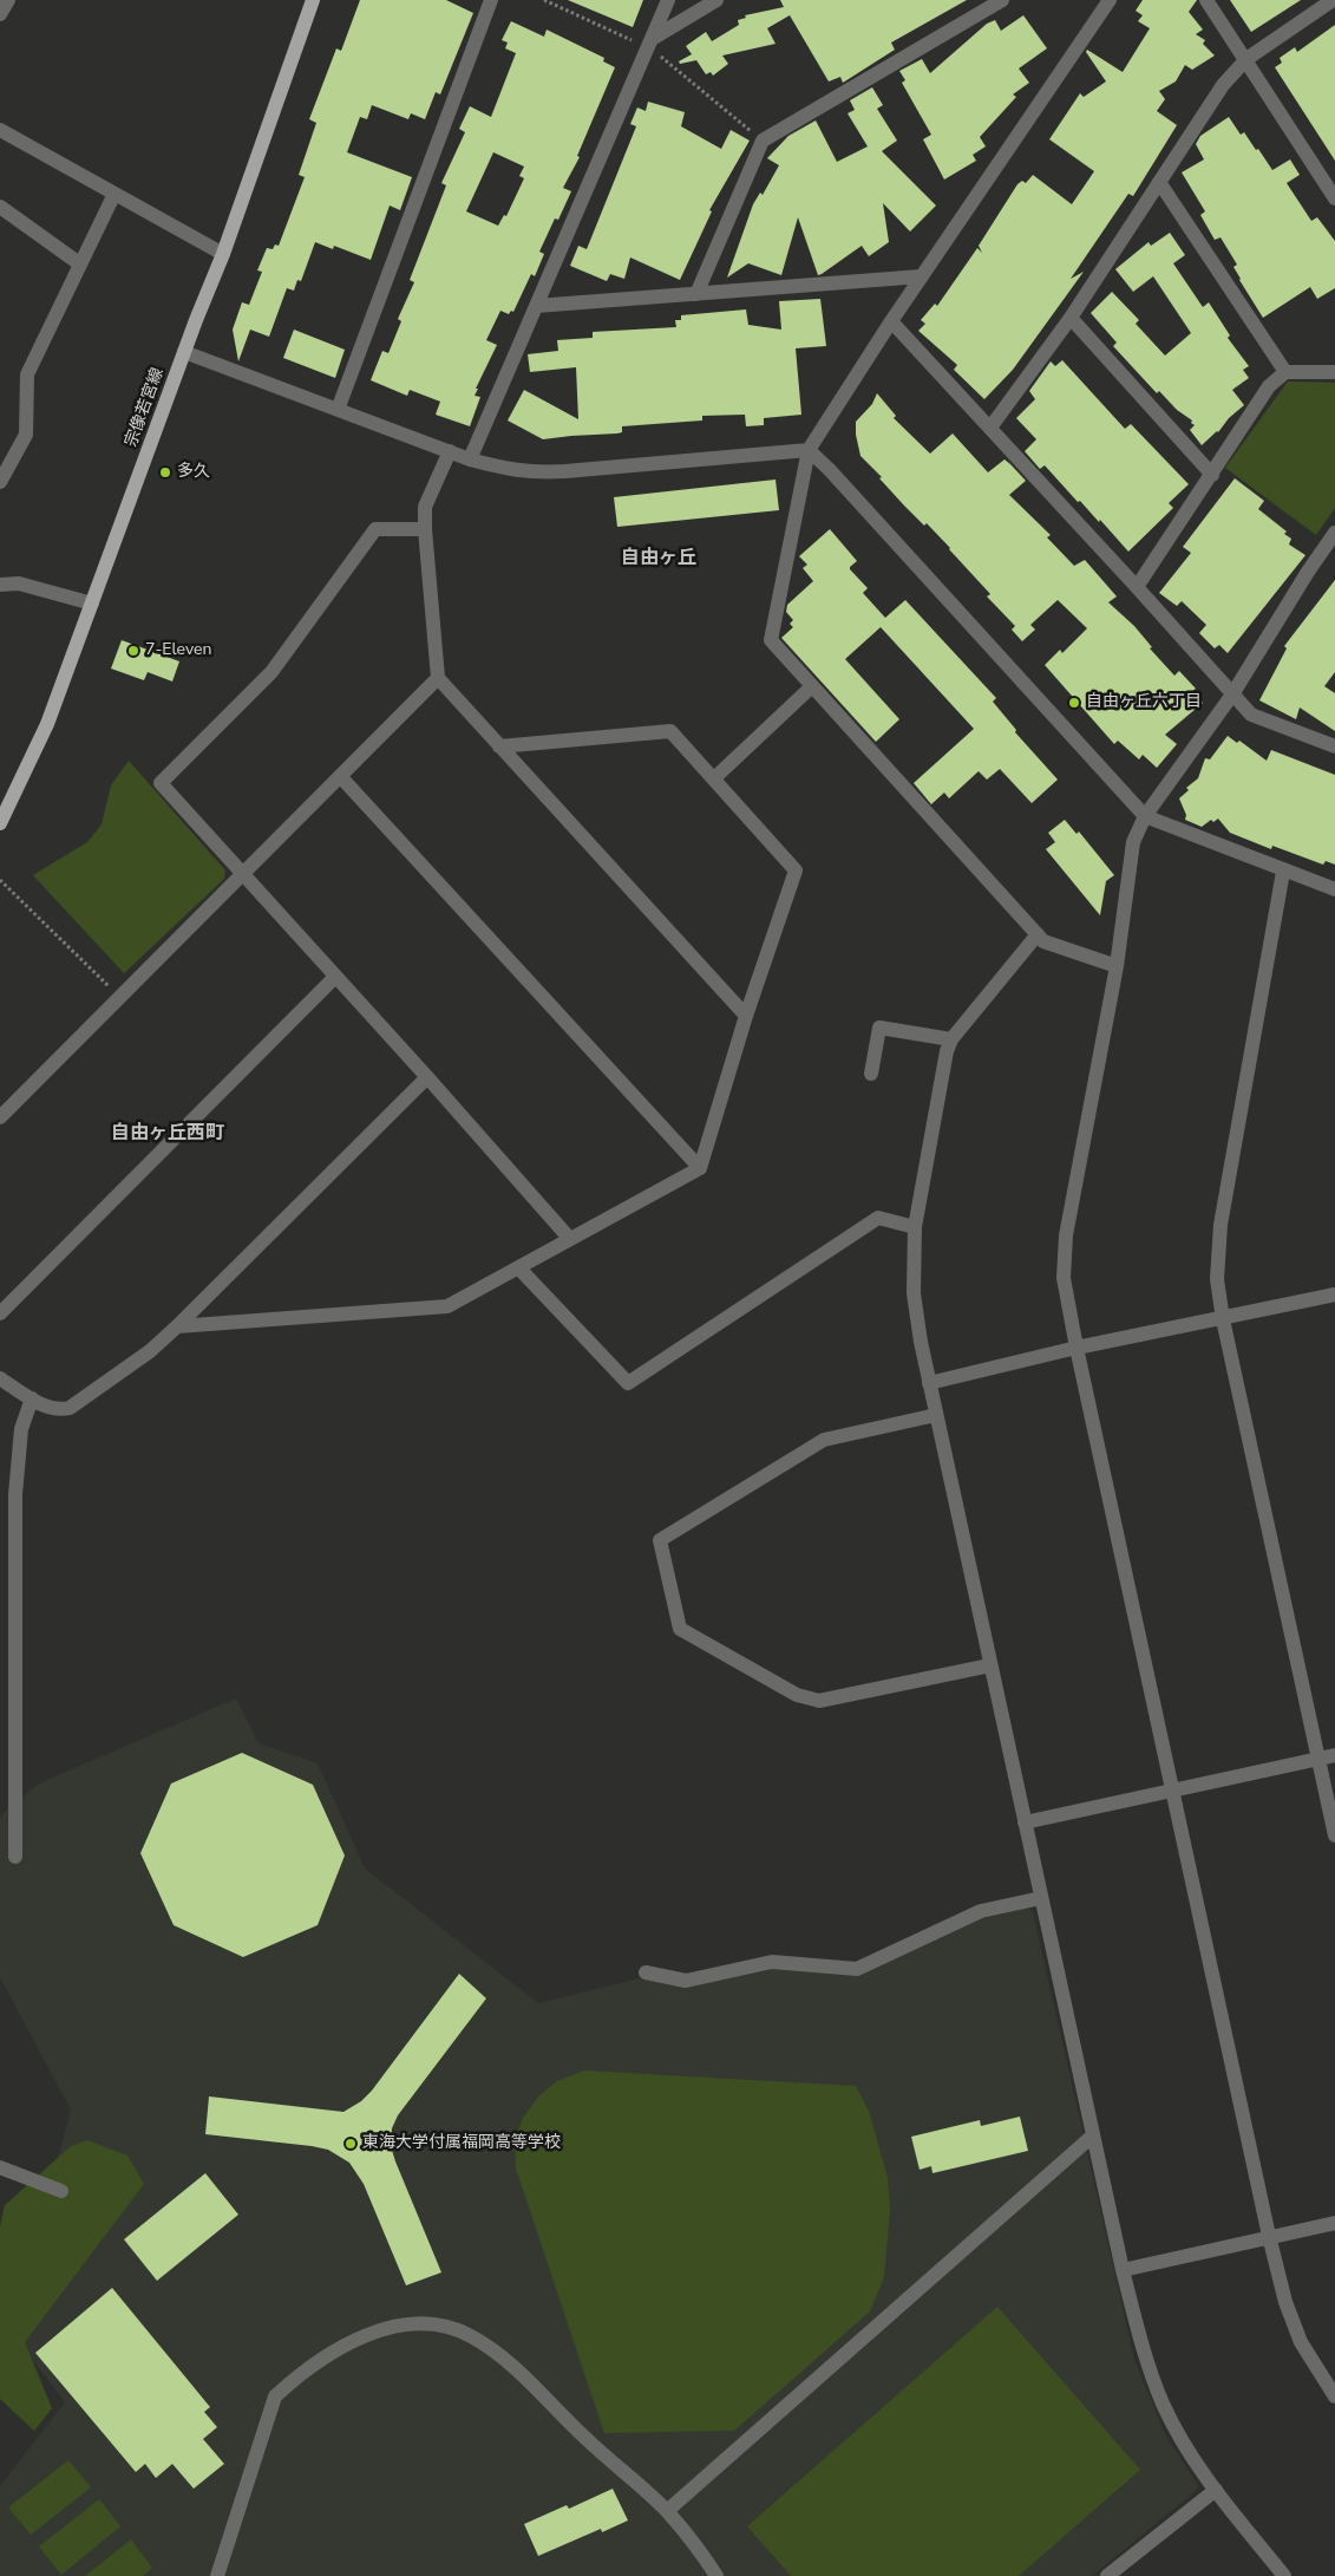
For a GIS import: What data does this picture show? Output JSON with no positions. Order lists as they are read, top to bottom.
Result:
{
  "streets": {
    "main road": ["宗像若宮線"]
  },
  "districts": ["自由ヶ丘", "自由ヶ丘西町"],
  "places": [
    "多久",
    "7-Eleven",
    "自由ヶ丘六丁目",
    "東海大学付属福岡高等学校"
  ]
}
